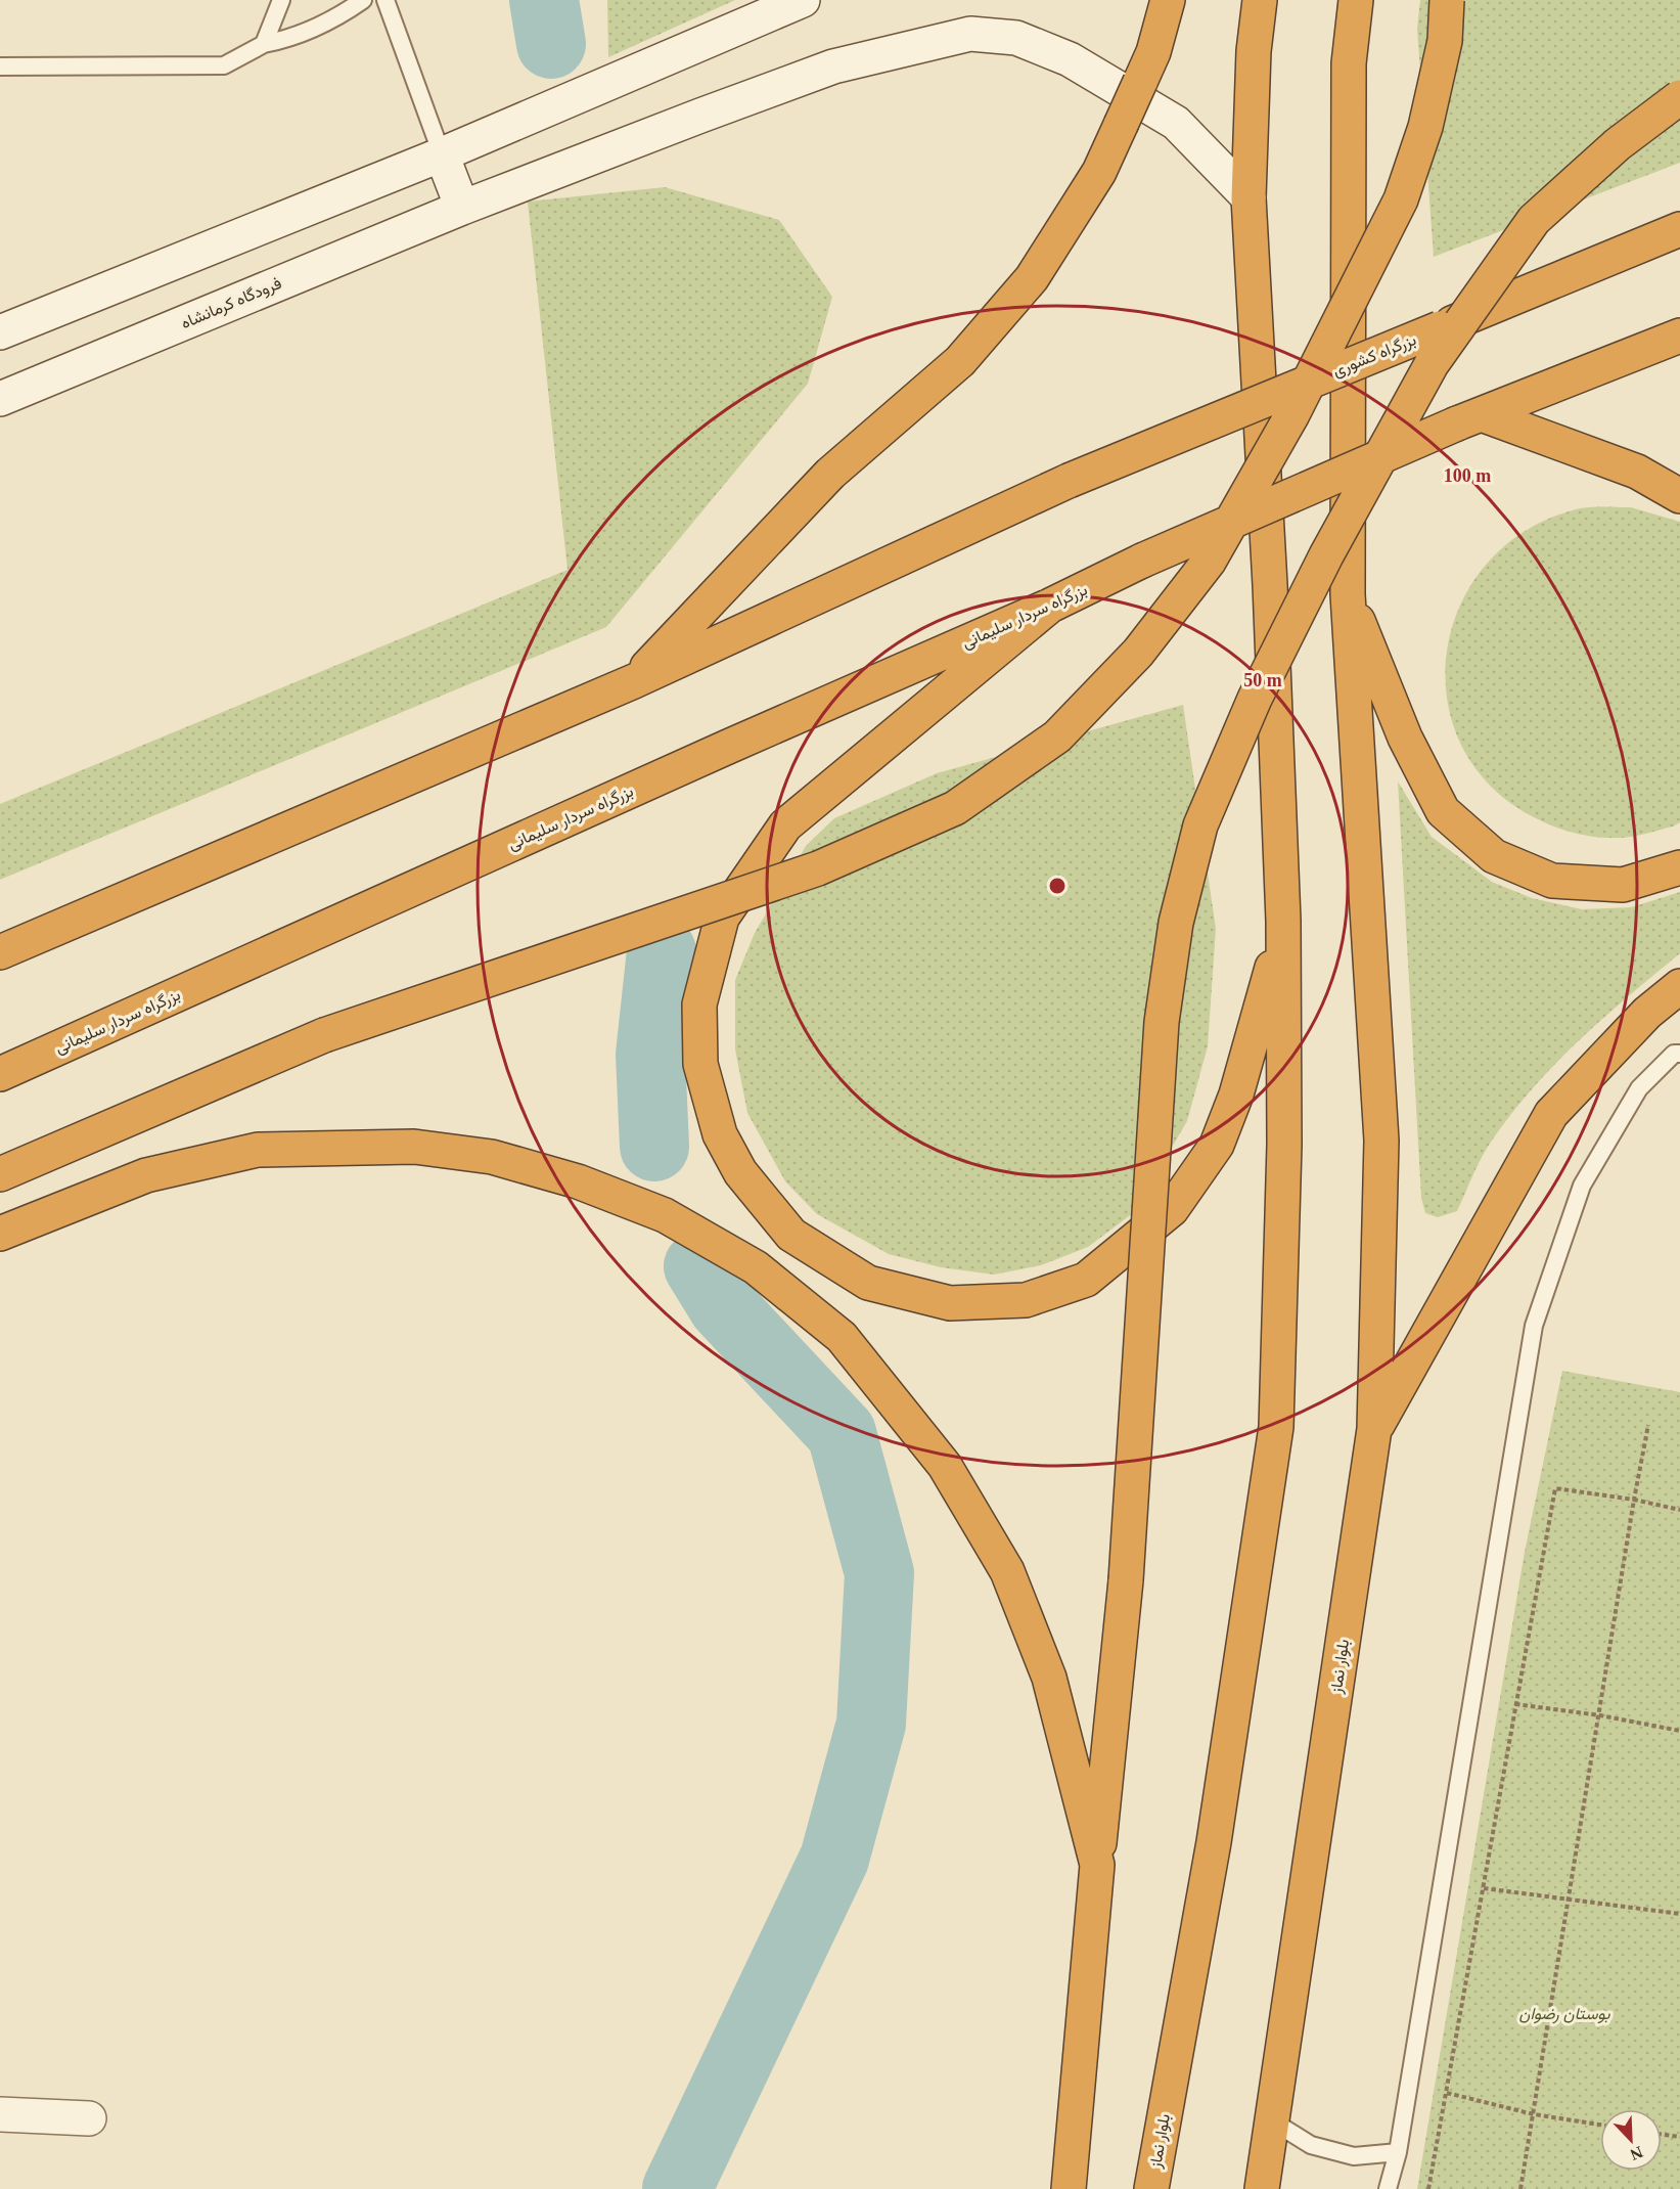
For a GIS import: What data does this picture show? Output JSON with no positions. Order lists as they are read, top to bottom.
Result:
{
  "streets": {
    "highway": ["بزرگراه کشوری", "بزرگراه سردار سلیمانی", "بلوار نماز"],
    "main road": ["فرودگاه کرمانشاه"]
  },
  "parks": ["بوستان رضوان"],
  "north": "bottom right",
  "rings": ["100 m", "50 m"]
}
